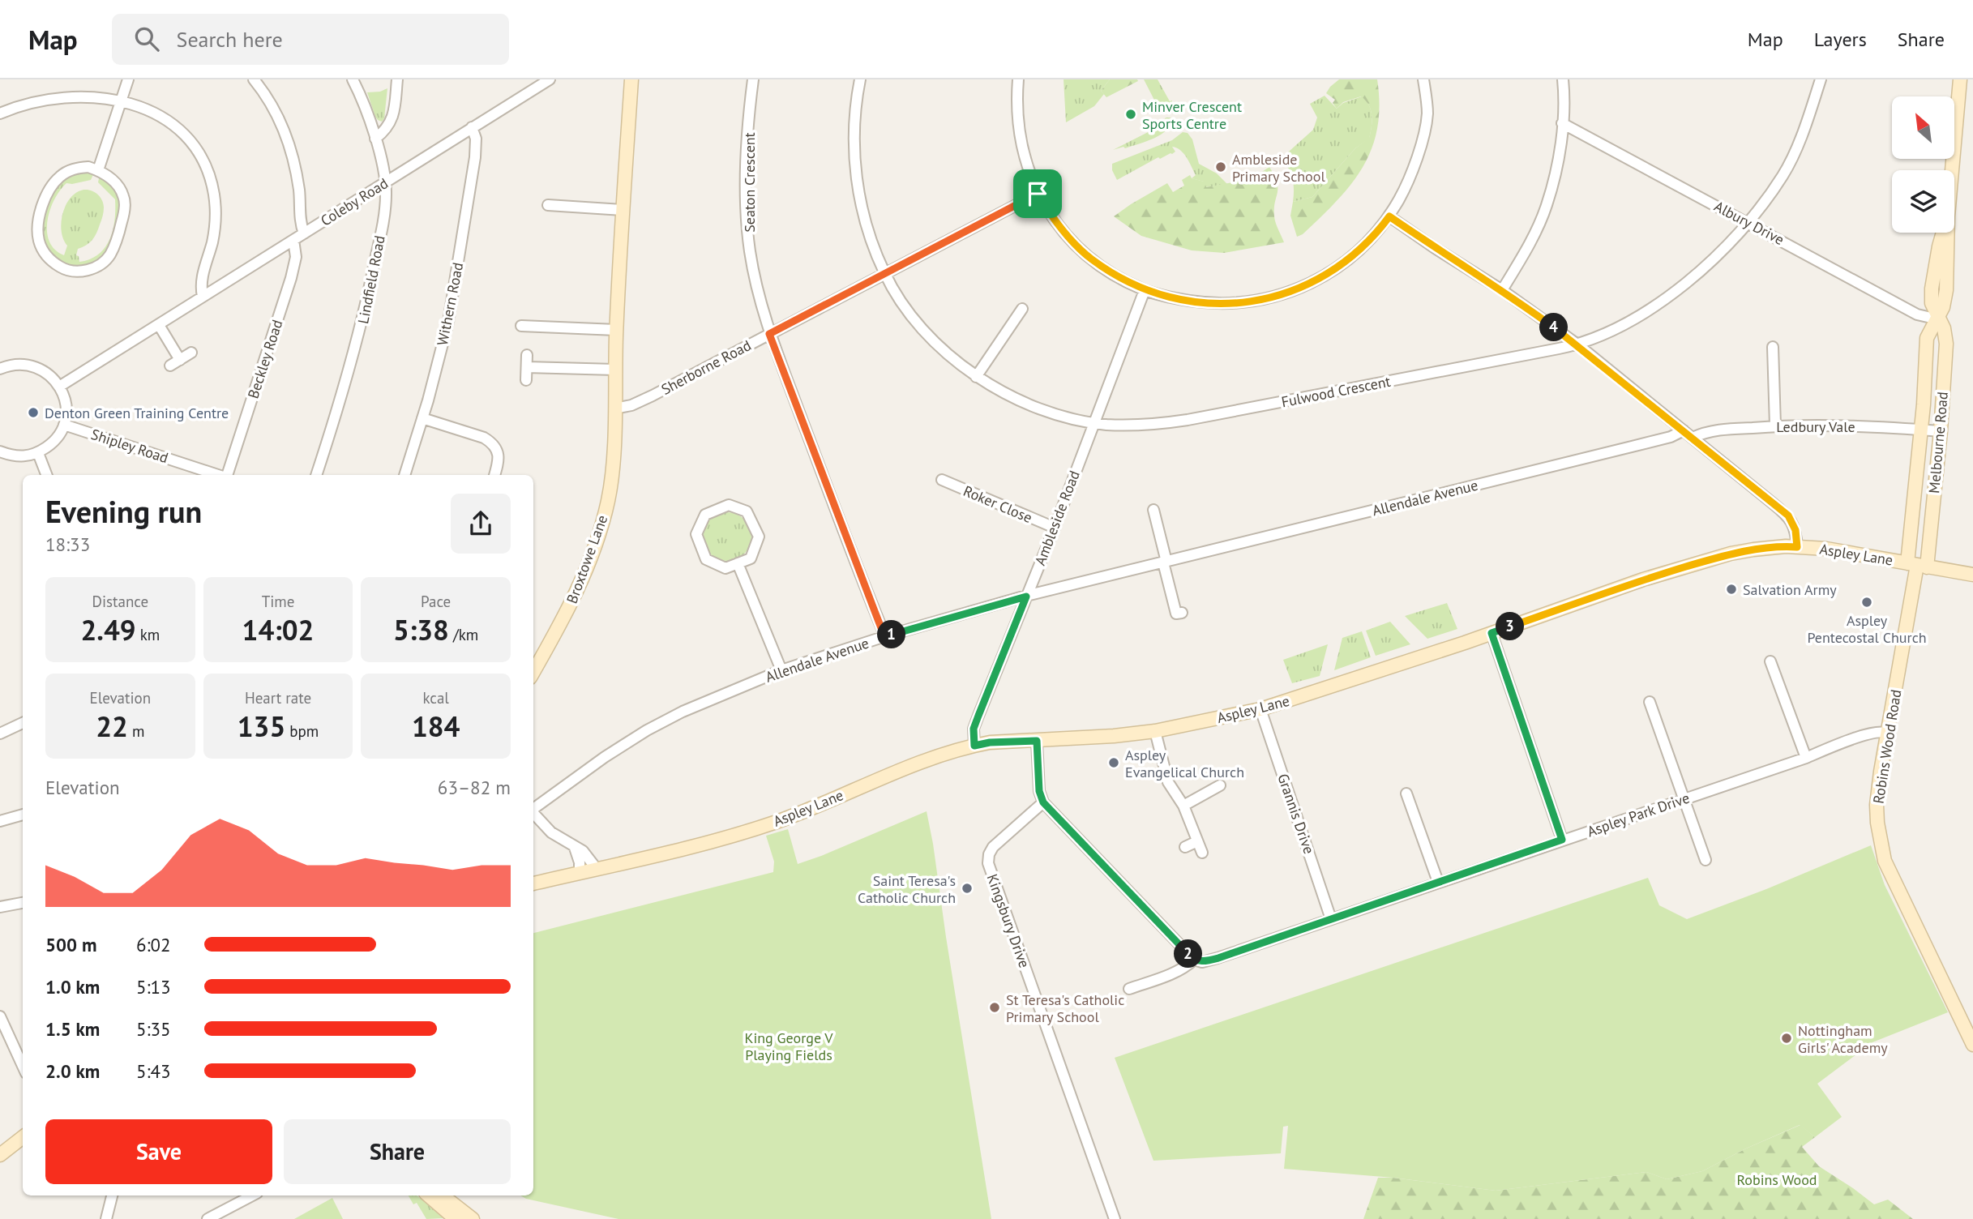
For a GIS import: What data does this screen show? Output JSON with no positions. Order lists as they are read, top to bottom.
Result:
{
  "streets": {
    "main road": [
      "Melbourne Road",
      "Aspley Lane",
      "Broxtowe Lane",
      "Robins Wood Road"
    ],
    "street": [
      "Seaton Crescent",
      "Coleby Road",
      "Albury Drive",
      "Lindfield Road",
      "Withern Road",
      "Beckley Road",
      "Sherborne Road",
      "Fulwood Crescent",
      "Ledbury Vale",
      "Shipley Road",
      "Allendale Avenue",
      "Roker Close",
      "Ambleside Road",
      "Grannis Drive",
      "Aspley Park Drive",
      "Kingsbury Drive"
    ]
  },
  "crossings": [
    ["Seaton Crescent", "Sherborne Road"],
    ["Seaton Crescent", "Allendale Avenue"],
    ["Coleby Road", "Lindfield Road"],
    ["Coleby Road", "Withern Road"],
    ["Coleby Road", "Beckley Road"],
    ["Albury Drive", "Fulwood Crescent"],
    ["Albury Drive", "Melbourne Road"],
    ["Sherborne Road", "Fulwood Crescent"],
    ["Sherborne Road", "Broxtowe Lane"],
    ["Fulwood Crescent", "Ambleside Road"],
    ["Ledbury Vale", "Melbourne Road"],
    ["Melbourne Road", "Aspley Lane"],
    ["Melbourne Road", "Robins Wood Road"],
    ["Allendale Avenue", "Ambleside Road"],
    ["Roker Close", "Ambleside Road"],
    ["Ambleside Road", "Aspley Lane"],
    ["Aspley Lane", "Robins Wood Road"],
    ["Aspley Lane", "Grannis Drive"],
    ["Robins Wood Road", "Aspley Park Drive"],
    ["Grannis Drive", "Aspley Park Drive"]
  ],
  "parks": ["King George V Playing Fields", "Robins Wood"],
  "places": [
    "Minver Crescent Sports Centre",
    "Ambleside Primary School",
    "Denton Green Training Centre",
    "Salvation Army",
    "Aspley Pentecostal Church",
    "Aspley Evangelical Church",
    "Saint Teresa's Catholic Church",
    "St Teresa's Catholic Primary School",
    "Nottingham Girls' Academy"
  ],
  "north": "top left",
  "page": {
    "header": "Map",
    "search": "Search here",
    "nav": ["Map", "Layers", "Share"],
    "pins": [
      "4",
      "3",
      "1",
      "2"
    ],
    "heading": ["Evening run", "18:33"],
    "stats": [
      ["Distance", "2.49 km"],
      ["Time", "14:02"],
      ["Pace", "5:38 /km"],
      ["Elevation", "22 m"],
      ["Heart rate", "135 bpm"],
      ["kcal", "184"]
    ],
    "chart": ["Elevation", "63–82 m"],
    "list": [
      {
        "name": "500 m",
        "note": "6:02"
      },
      {
        "name": "1.0 km",
        "note": "5:13"
      },
      {
        "name": "1.5 km",
        "note": "5:35"
      },
      {
        "name": "2.0 km",
        "note": "5:43"
      }
    ],
    "buttons": ["Save", "Share"]
  }
}
